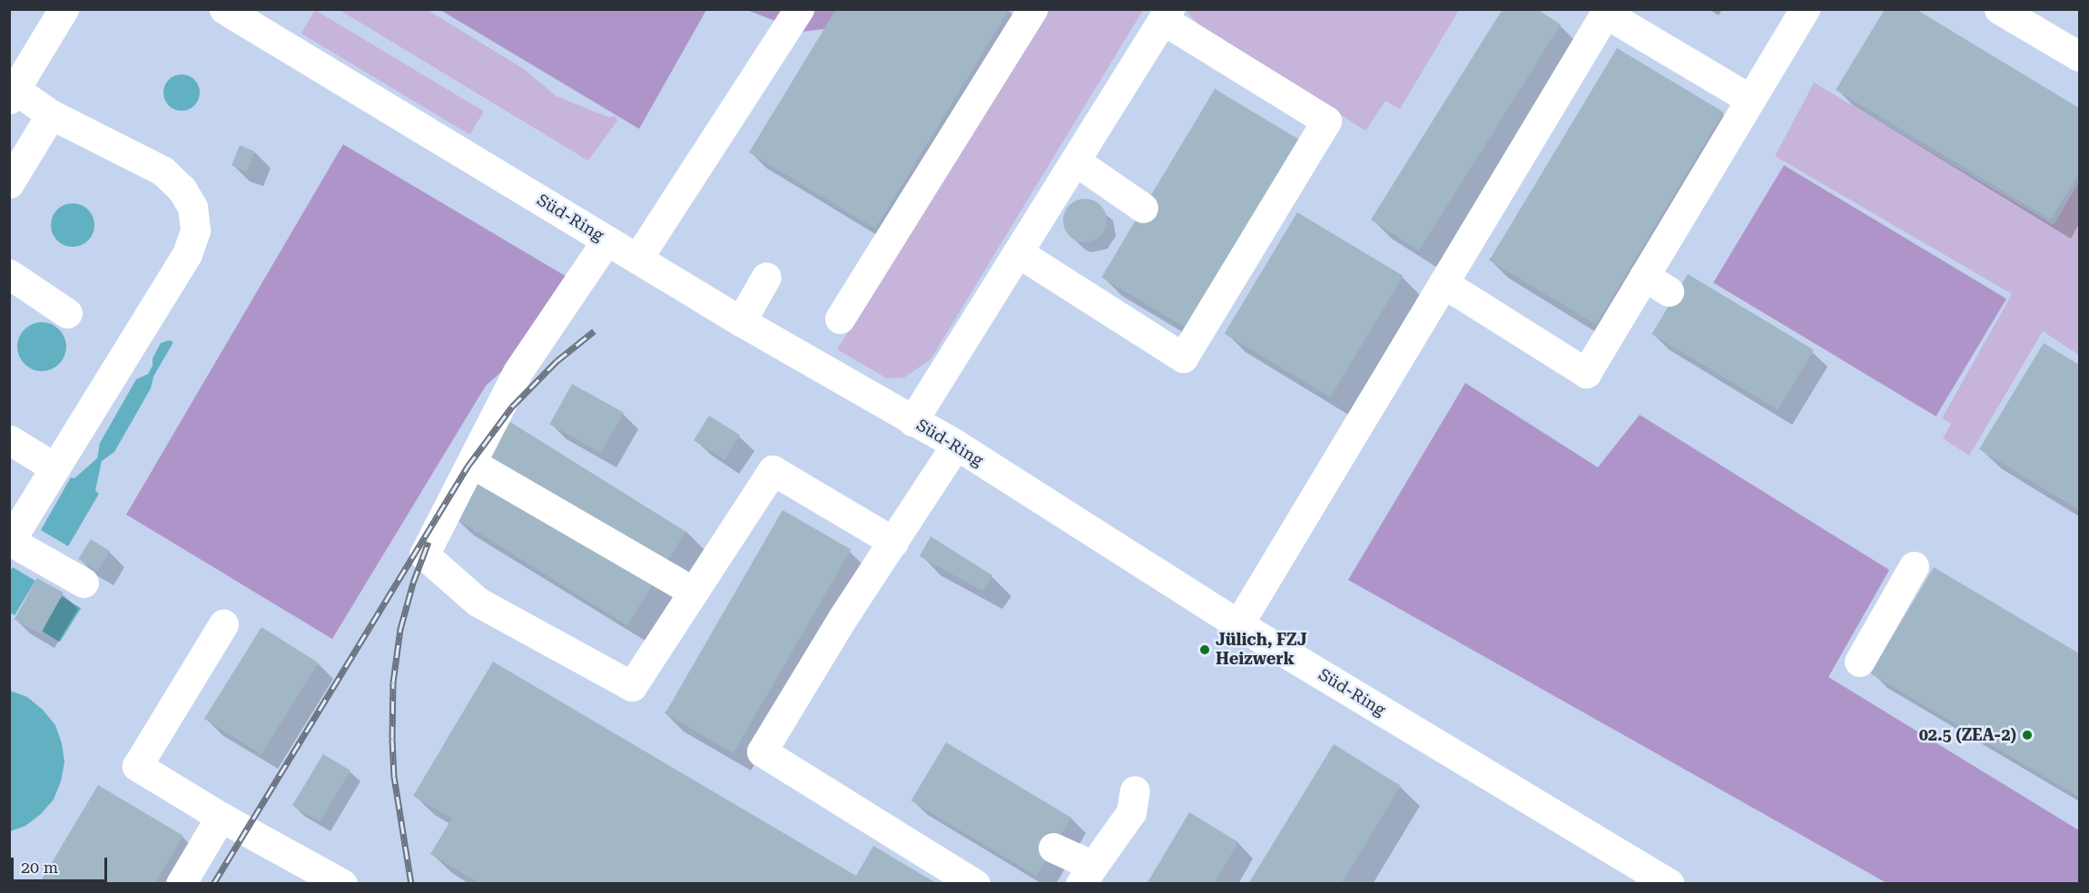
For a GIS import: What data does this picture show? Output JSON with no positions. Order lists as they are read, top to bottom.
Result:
{
  "streets": {
    "street": ["Süd-Ring"]
  },
  "places": ["Jülich, FZJ Heizwerk", "02.5 (ZEA-2)"],
  "scale_bar": "20 m"
}
